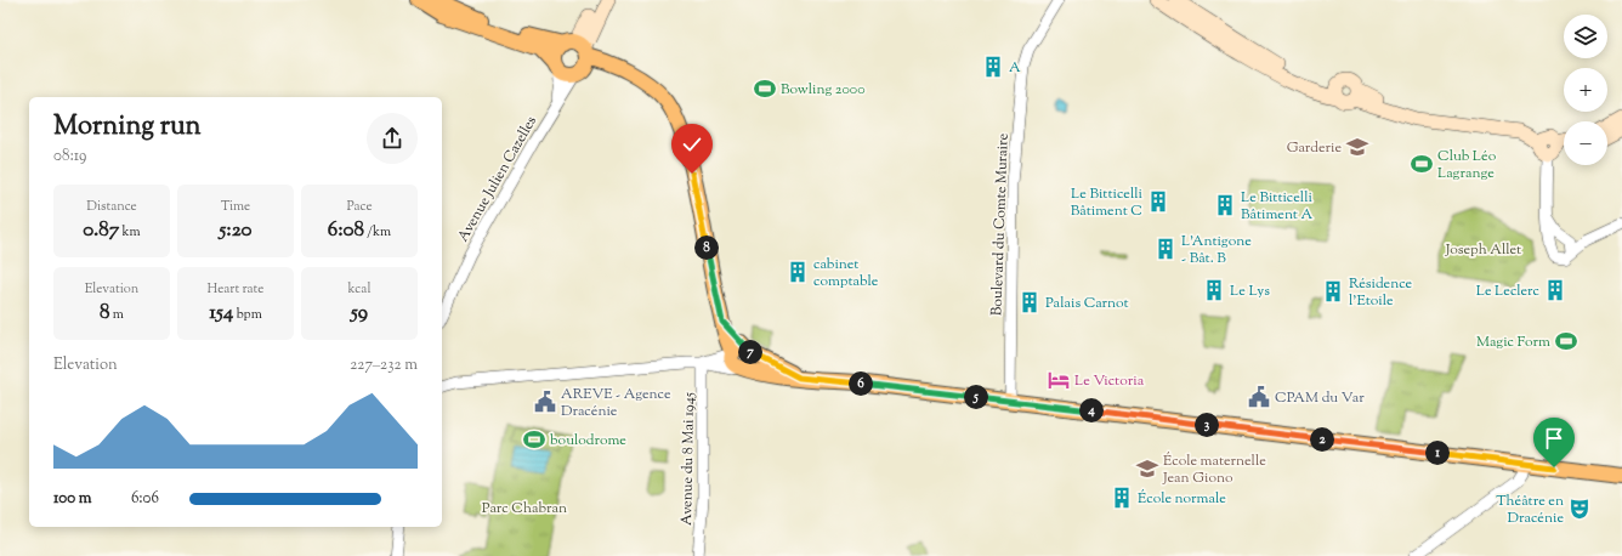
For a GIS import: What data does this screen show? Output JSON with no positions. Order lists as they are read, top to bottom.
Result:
{
  "streets": {
    "street": ["Avenue Julien Cazelles", "Boulevard du Comte Muraire", "Avenue du 8 Mai 1945"]
  },
  "parks": ["Joseph Allet", "Parc Chabran"],
  "places": {
    "building": [
      "A",
      "Le Bitticelli Bâtiment C",
      "Le Bitticelli Bâtiment A",
      "L'Antigone - Bât. B",
      "cabinet comptable",
      "Le Lys",
      "Le Leclerc",
      "Résidence l'Etoile",
      "Palais Carnot",
      "École normale"
    ],
    "sports": [
      "Bowling 2000",
      "Club Léo Lagrange",
      "Magic Form",
      "boulodrome"
    ],
    "school or university": ["Garderie", "École maternelle Jean Giono"],
    "hotel": ["Le Victoria"],
    "public building": ["CPAM du Var", "AREVE - Agence Dracénie"],
    "theatre": ["Théâtre en Dracénie"]
  },
  "page": {
    "map_buttons": ["+", "−"],
    "heading": ["Morning run", "08:19"],
    "stats": [
      ["Distance", "0.87 km"],
      ["Time", "5:20"],
      ["Pace", "6:08 /km"],
      ["Elevation", "8 m"],
      ["Heart rate", "154 bpm"],
      ["kcal", "59"]
    ],
    "pins": [
      "8",
      "7",
      "6",
      "5",
      "4",
      "3",
      "2",
      "1"
    ],
    "chart": ["Elevation", "227–232 m"],
    "list": [
      {
        "name": "100 m",
        "note": "6:06"
      }
    ]
  }
}
